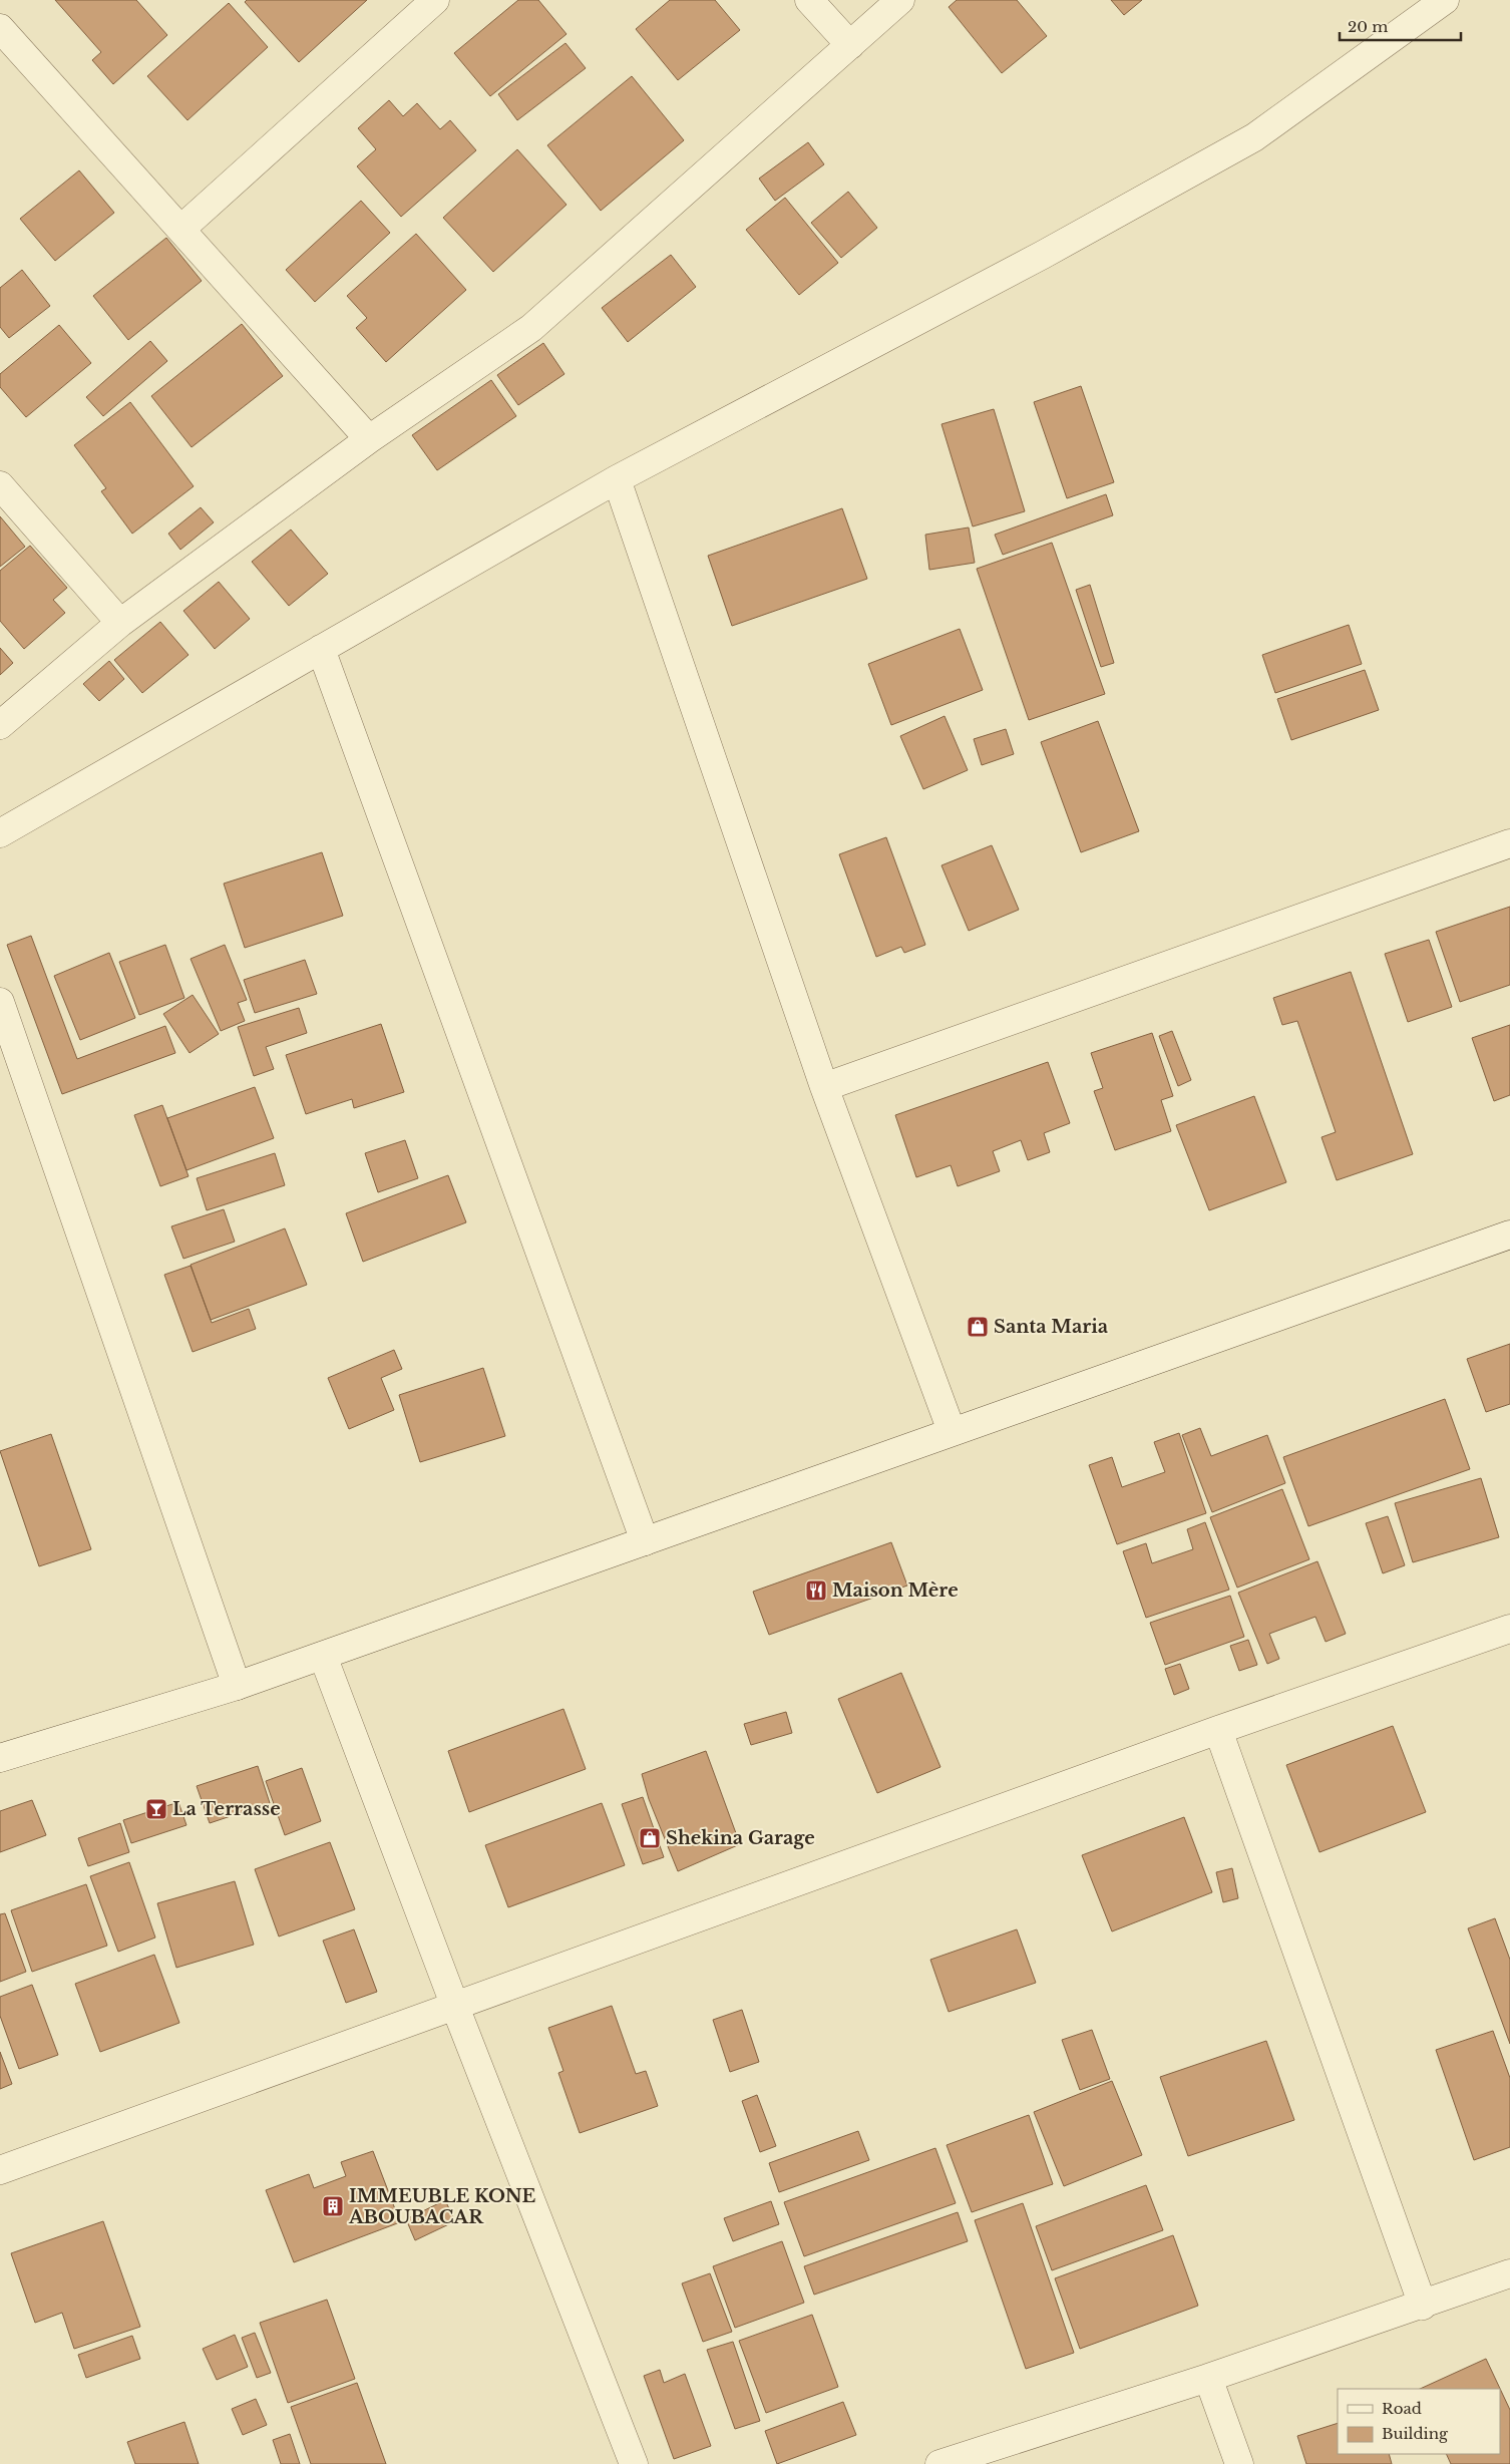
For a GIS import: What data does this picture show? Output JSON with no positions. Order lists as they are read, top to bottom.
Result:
{
  "places": {
    "shop": ["Santa Maria", "Shekina Garage"],
    "restaurant": ["Maison Mère"],
    "bar": ["La Terrasse"],
    "building": ["IMMEUBLE KONE ABOUBACAR"]
  },
  "legend": ["Road", "Building"],
  "scale_bar": "20 m"
}
